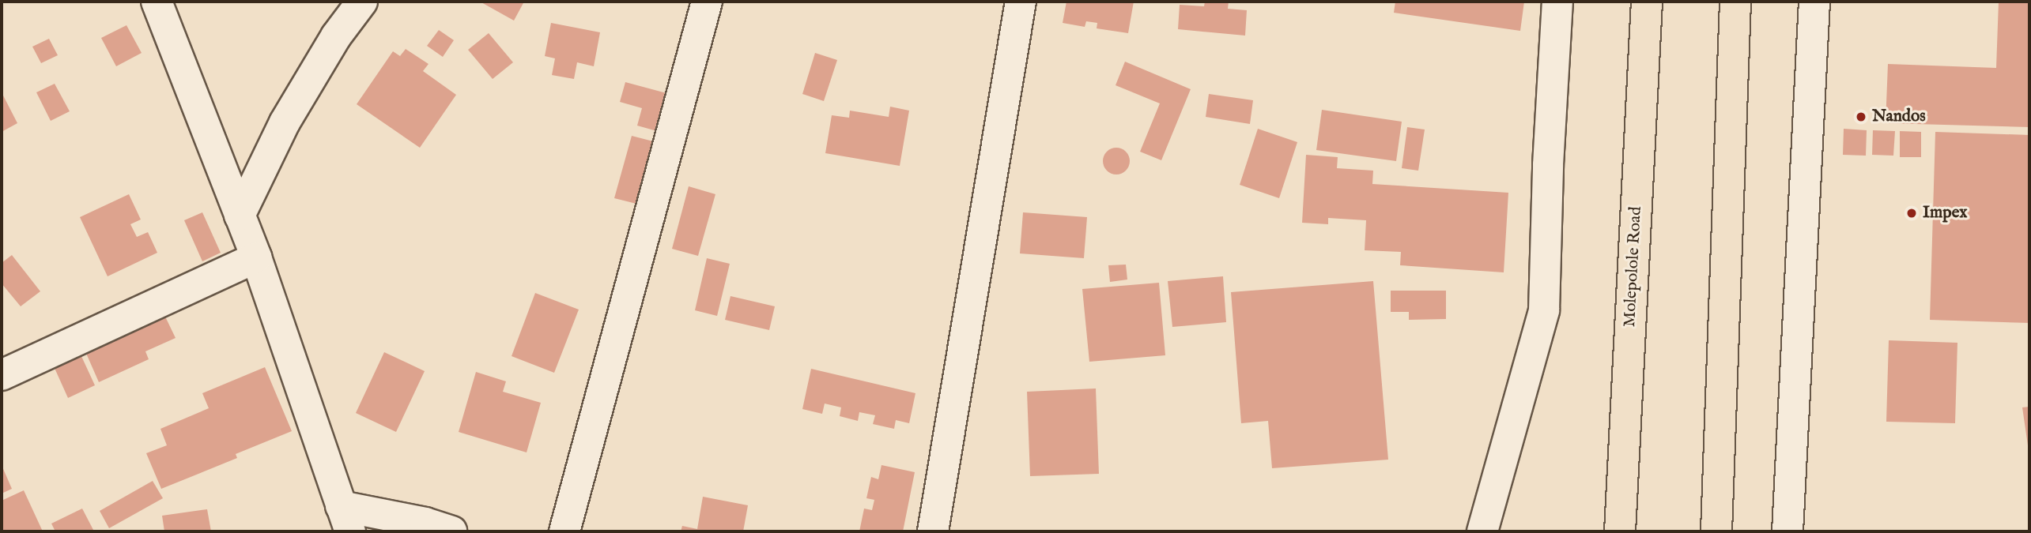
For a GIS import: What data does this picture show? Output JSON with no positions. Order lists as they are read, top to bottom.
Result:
{
  "streets": {
    "main road": ["Molepolole Road"]
  },
  "places": ["Nandos", "Impex"]
}
